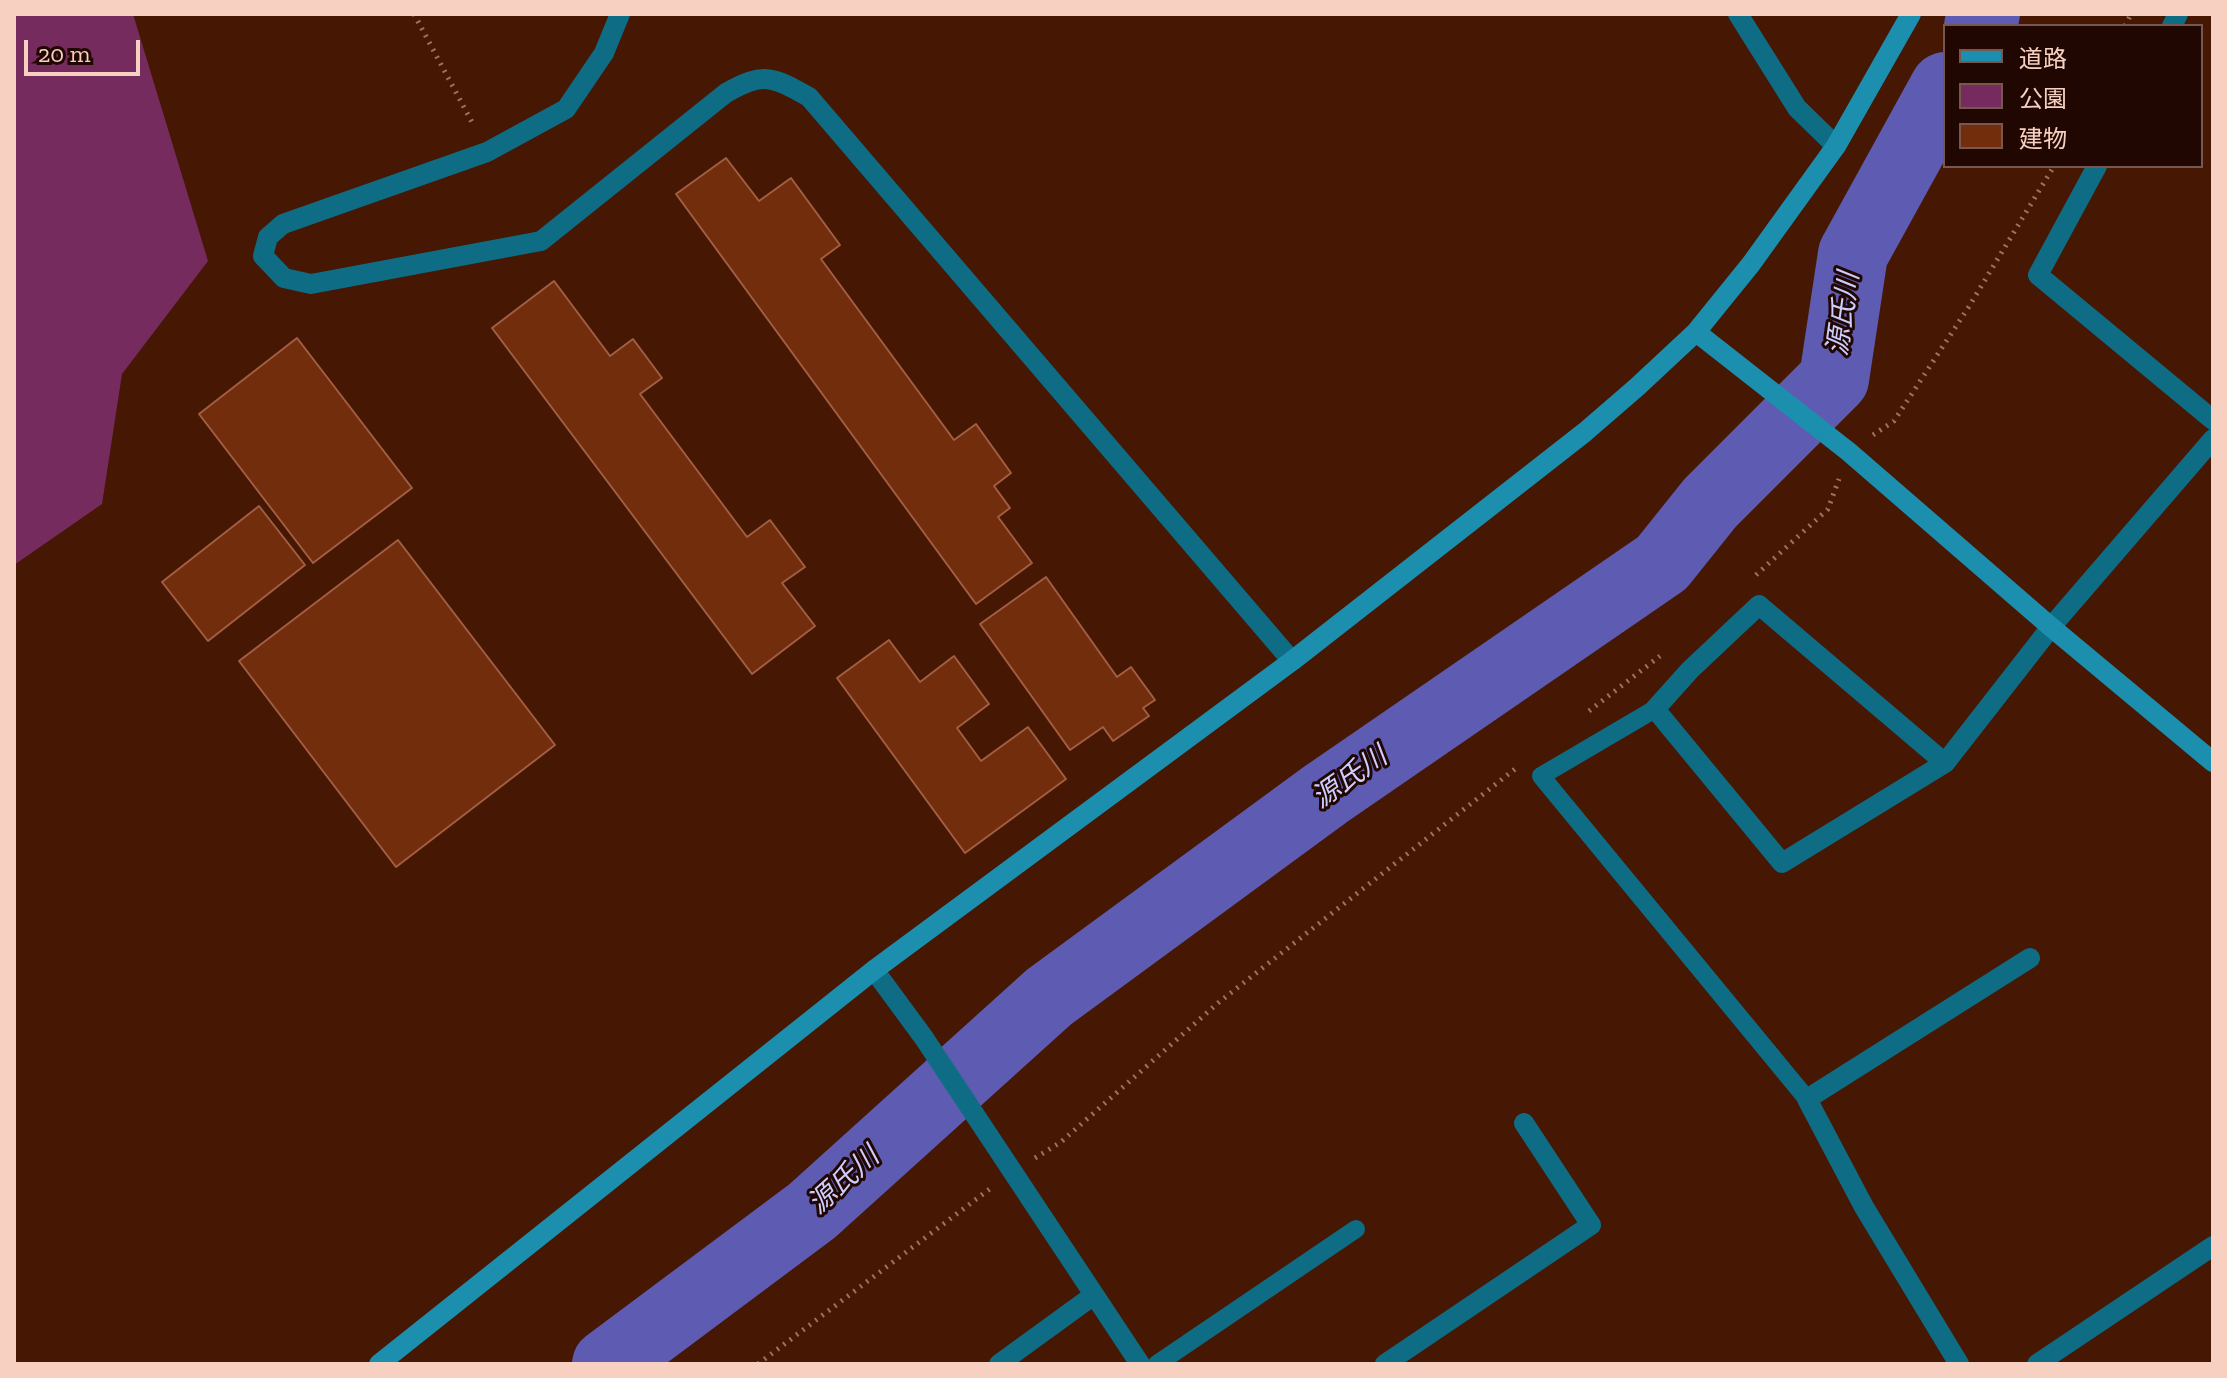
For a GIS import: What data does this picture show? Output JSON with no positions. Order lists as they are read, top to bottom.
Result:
{
  "water": ["源氏川"],
  "legend": ["道路", "公園", "建物"],
  "scale_bar": "20 m"
}
